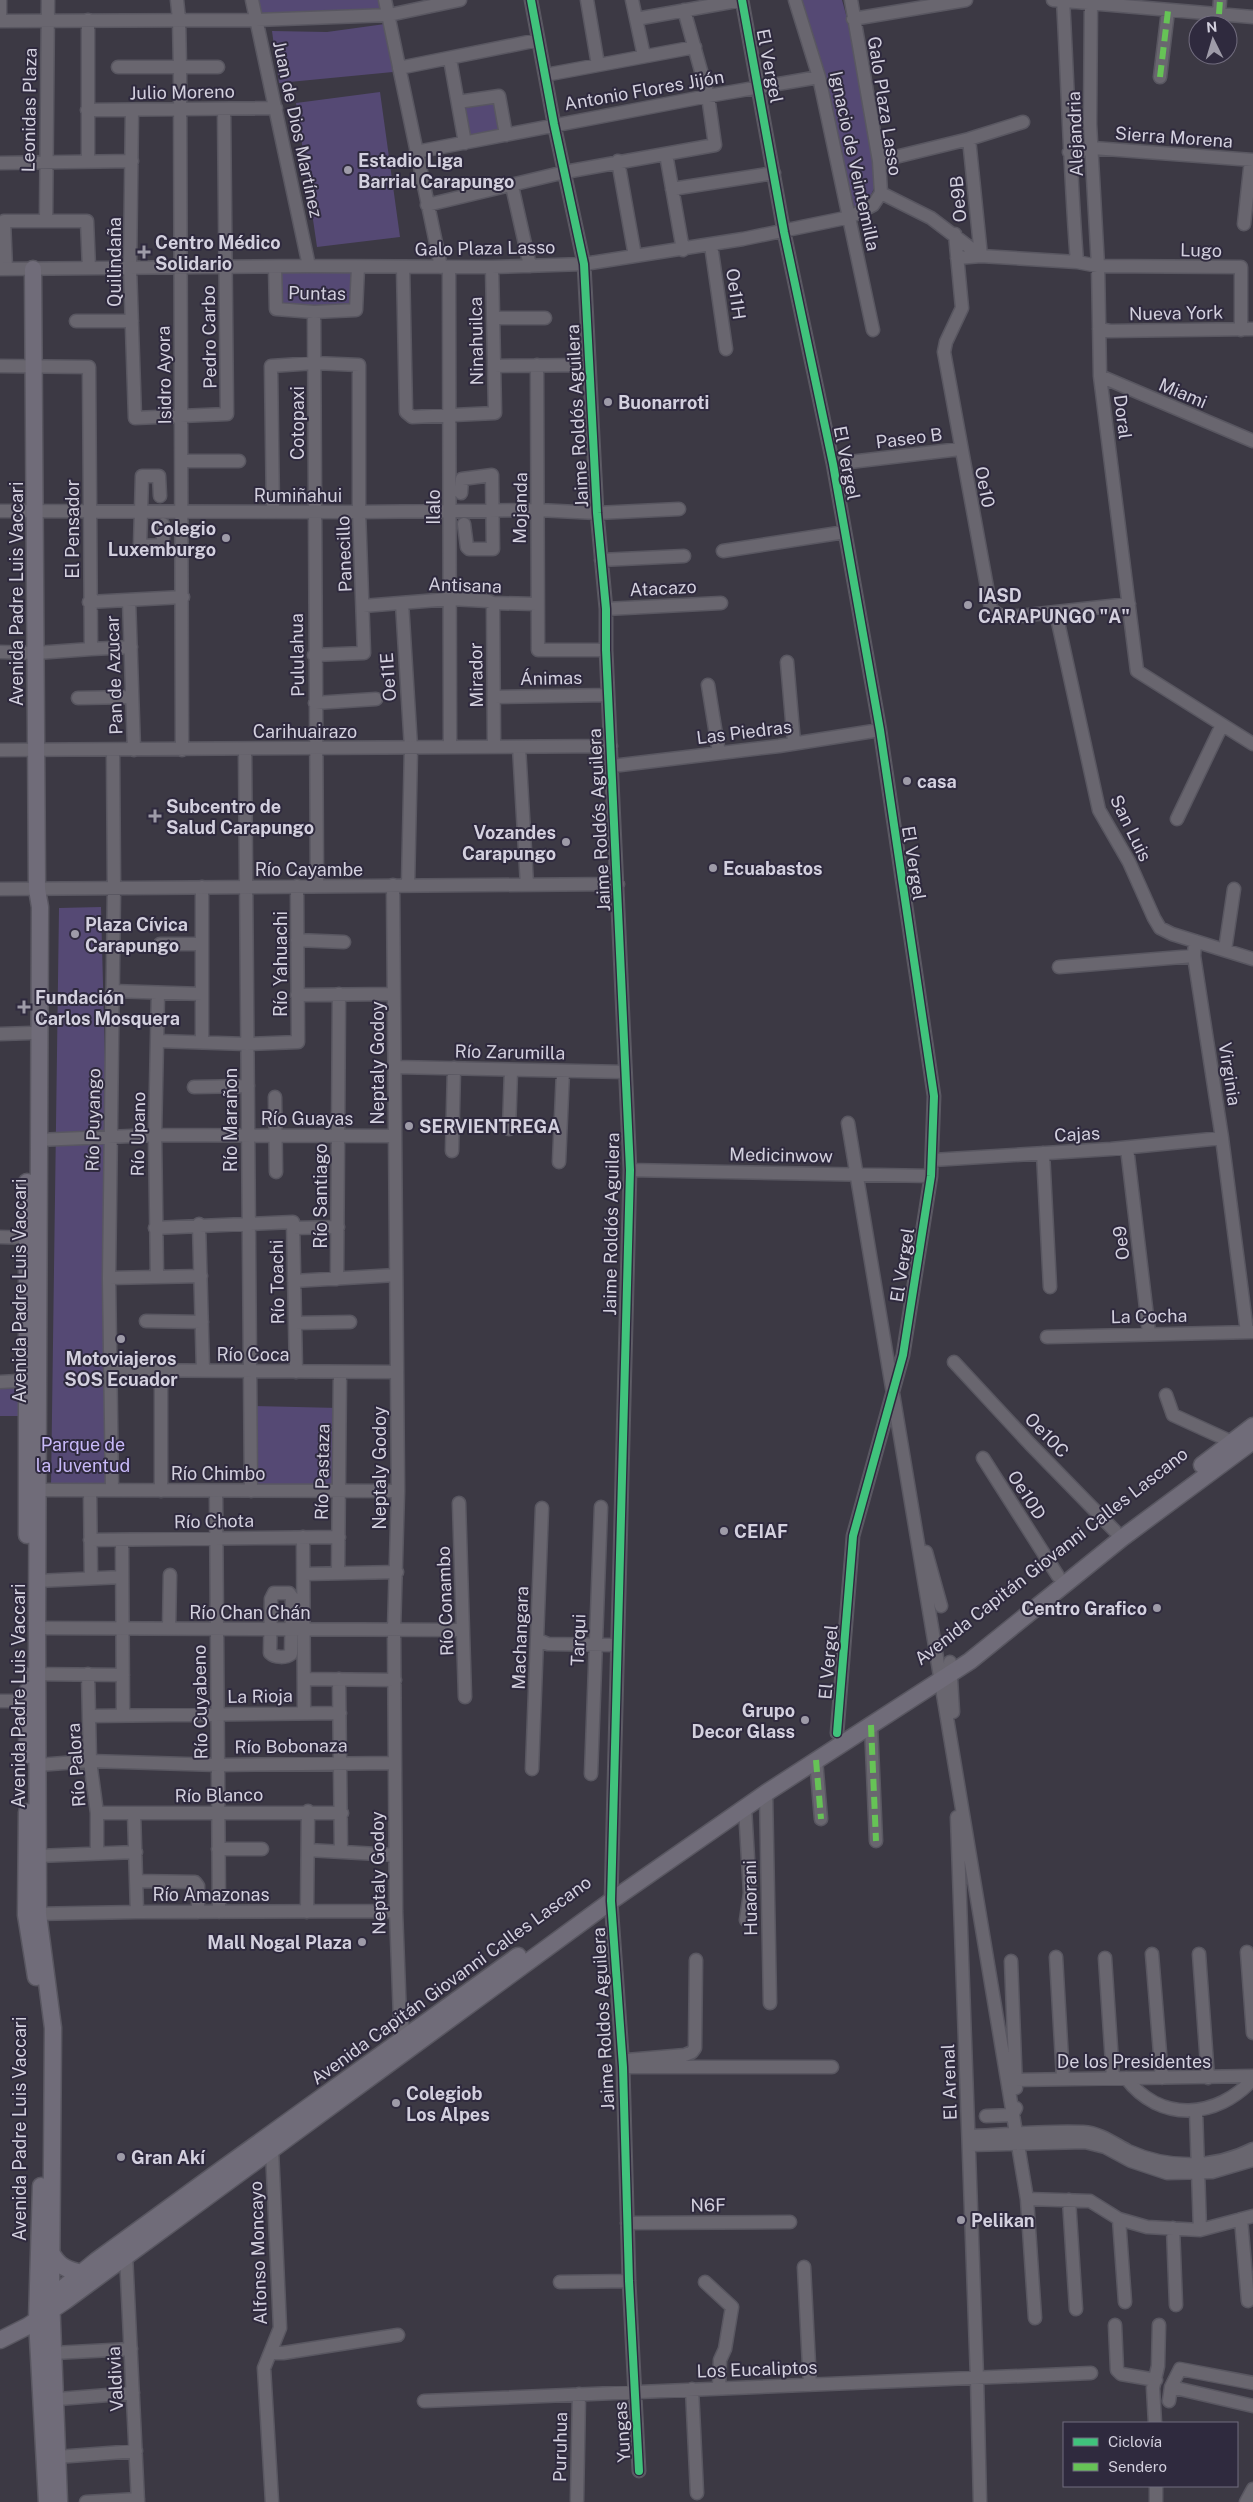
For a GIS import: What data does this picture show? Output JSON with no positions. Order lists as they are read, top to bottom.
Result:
{
  "streets": {
    "main road": ["Avenida Padre Luis Vaccari", "Avenida Capitán Giovanni Calles Lascano"],
    "street": [
      "El Vergel",
      "Antonio Flores Jijón",
      "Julio Moreno",
      "Galo Plaza Lasso",
      "Leonidas Plaza",
      "Juan de Dios Martínez",
      "Alejandria",
      "Sierra Morena",
      "Ignacio de Veintemilla",
      "Oe9B",
      "Lugo",
      "Quilindaña",
      "Puntas",
      "Oe11H",
      "Nueva York",
      "Pedro Carbo",
      "Ninahuilca",
      "Isidro Ayora",
      "Miami",
      "Jaime Roldós Aguilera",
      "Doral",
      "Cotopaxi",
      "Paseo B",
      "Oe10",
      "Rumiñahui",
      "Ilalo",
      "Mojanda",
      "El Pensador",
      "Panecillo",
      "Antisana",
      "Atacazo",
      "Pululahua",
      "Pan de Azucar",
      "Mirador",
      "Oe11E",
      "Ánimas",
      "Carihuairazo",
      "Las Piedras",
      "San Luis",
      "Río Cayambe",
      "Río Yahuachi",
      "Río Zarumilla",
      "Neptaly Godoy",
      "Virginia",
      "Río Guayas",
      "Río Puyango",
      "Río Marañon",
      "Río Upano",
      "Cajas",
      "Medicinwow",
      "Río Santiago",
      "Oe9",
      "Río Toachi",
      "La Cocha",
      "Río Coca",
      "Oe10C",
      "Río Pastaza",
      "Río Chimbo",
      "Oe10D",
      "Río Chota",
      "Río Conambo",
      "Río Chan Chán",
      "Machangara",
      "Tarqui",
      "La Rioja",
      "Río Cuyabeno",
      "Río Bobonaza",
      "Río Palora",
      "Río Blanco",
      "Río Amazonas",
      "Huaorani",
      "Jaime Roldos Aguilera",
      "De los Presidentes",
      "El Arenal",
      "N6F",
      "Alfonso Moncayo",
      "Los Eucaliptos",
      "Valdivia",
      "Yungas",
      "Puruhua"
    ]
  },
  "crossings": [
    ["El Vergel", "Antonio Flores Jijón"],
    ["El Vergel", "Galo Plaza Lasso"],
    ["El Vergel", "Paseo B"],
    ["El Vergel", "Las Piedras"],
    ["El Vergel", "Cajas"],
    ["El Vergel", "Medicinwow"],
    ["El Vergel", "Avenida Capitán Giovanni Calles Lascano"],
    ["Antonio Flores Jijón", "Ignacio de Veintemilla"],
    ["Antonio Flores Jijón", "Jaime Roldós Aguilera"],
    ["Antonio Flores Jijón", "Ilalo"],
    ["Julio Moreno", "Juan de Dios Martínez"],
    ["Julio Moreno", "Quilindaña"],
    ["Julio Moreno", "Pedro Carbo"],
    ["Julio Moreno", "Isidro Ayora"],
    ["Galo Plaza Lasso", "Juan de Dios Martínez"],
    ["Galo Plaza Lasso", "Ignacio de Veintemilla"],
    ["Galo Plaza Lasso", "Quilindaña"],
    ["Galo Plaza Lasso", "Puntas"],
    ["Galo Plaza Lasso", "Oe11H"],
    ["Galo Plaza Lasso", "Pedro Carbo"],
    ["Galo Plaza Lasso", "Ninahuilca"],
    ["Galo Plaza Lasso", "Isidro Ayora"],
    ["Galo Plaza Lasso", "Jaime Roldós Aguilera"],
    ["Galo Plaza Lasso", "Ilalo"],
    ["Galo Plaza Lasso", "Avenida Padre Luis Vaccari"],
    ["Alejandria", "Sierra Morena"],
    ["Alejandria", "Lugo"],
    ["Alejandria", "Doral"],
    ["Lugo", "Nueva York"],
    ["Lugo", "Doral"],
    ["Quilindaña", "Pedro Carbo"],
    ["Quilindaña", "Isidro Ayora"],
    ["Puntas", "Cotopaxi"],
    ["Nueva York", "Doral"],
    ["Pedro Carbo", "Isidro Ayora"],
    ["Ninahuilca", "Ilalo"],
    ["Isidro Ayora", "Rumiñahui"],
    ["Isidro Ayora", "Carihuairazo"],
    ["Miami", "Doral"],
    ["Jaime Roldós Aguilera", "Rumiñahui"],
    ["Jaime Roldós Aguilera", "Mojanda"],
    ["Jaime Roldós Aguilera", "Atacazo"],
    ["Jaime Roldós Aguilera", "Ánimas"],
    ["Jaime Roldós Aguilera", "Carihuairazo"],
    ["Jaime Roldós Aguilera", "Las Piedras"],
    ["Jaime Roldós Aguilera", "Río Cayambe"],
    ["Jaime Roldós Aguilera", "Río Zarumilla"],
    ["Jaime Roldós Aguilera", "Medicinwow"],
    ["Jaime Roldós Aguilera", "Jaime Roldos Aguilera"],
    ["Doral", "Oe10"],
    ["Cotopaxi", "Rumiñahui"],
    ["Cotopaxi", "Panecillo"],
    ["Cotopaxi", "Pululahua"],
    ["Paseo B", "Oe10"],
    ["Oe10", "San Luis"],
    ["Rumiñahui", "Ilalo"],
    ["Rumiñahui", "Mojanda"],
    ["Rumiñahui", "El Pensador"],
    ["Rumiñahui", "Panecillo"],
    ["Rumiñahui", "Avenida Padre Luis Vaccari"],
    ["Rumiñahui", "Pululahua"],
    ["Ilalo", "Antisana"],
    ["Ilalo", "Carihuairazo"],
    ["Mojanda", "Antisana"],
    ["El Pensador", "Avenida Padre Luis Vaccari"],
    ["Panecillo", "Antisana"],
    ["Panecillo", "Pululahua"],
    ["Antisana", "Mirador"],
    ["Antisana", "Oe11E"],
    ["Avenida Padre Luis Vaccari", "Carihuairazo"],
    ["Avenida Padre Luis Vaccari", "Río Cayambe"],
    ["Avenida Padre Luis Vaccari", "Río Guayas"],
    ["Avenida Padre Luis Vaccari", "Río Chimbo"],
    ["Avenida Padre Luis Vaccari", "Avenida Capitán Giovanni Calles Lascano"],
    ["Avenida Padre Luis Vaccari", "Río Chan Chán"],
    ["Avenida Padre Luis Vaccari", "Río Bobonaza"],
    ["Avenida Padre Luis Vaccari", "Río Amazonas"],
    ["Pululahua", "Carihuairazo"],
    ["Pululahua", "Río Cayambe"],
    ["Pan de Azucar", "Carihuairazo"],
    ["Mirador", "Ánimas"],
    ["Mirador", "Carihuairazo"],
    ["Oe11E", "Carihuairazo"],
    ["Oe11E", "Río Cayambe"],
    ["Carihuairazo", "Río Puyango"],
    ["Carihuairazo", "Río Marañon"],
    ["San Luis", "Virginia"],
    ["Río Cayambe", "Río Yahuachi"],
    ["Río Cayambe", "Neptaly Godoy"],
    ["Río Cayambe", "Río Puyango"],
    ["Río Cayambe", "Río Marañon"],
    ["Río Yahuachi", "Río Marañon"],
    ["Río Zarumilla", "Neptaly Godoy"],
    ["Neptaly Godoy", "Río Guayas"],
    ["Neptaly Godoy", "Río Coca"],
    ["Neptaly Godoy", "Río Chimbo"],
    ["Neptaly Godoy", "Avenida Capitán Giovanni Calles Lascano"],
    ["Neptaly Godoy", "Río Chan Chán"],
    ["Neptaly Godoy", "Río Bobonaza"],
    ["Neptaly Godoy", "Río Amazonas"],
    ["Virginia", "Cajas"],
    ["Virginia", "La Cocha"],
    ["Río Guayas", "Río Puyango"],
    ["Río Guayas", "Río Marañon"],
    ["Río Guayas", "Río Upano"],
    ["Río Guayas", "Río Santiago"],
    ["Río Puyango", "Río Coca"],
    ["Río Puyango", "Río Chimbo"],
    ["Río Marañon", "Río Coca"],
    ["Río Marañon", "Río Chimbo"],
    ["Cajas", "Oe9"],
    ["Oe9", "La Cocha"],
    ["Río Toachi", "Río Coca"],
    ["Río Coca", "Río Pastaza"],
    ["Oe10C", "Avenida Capitán Giovanni Calles Lascano"],
    ["Río Pastaza", "Río Chimbo"],
    ["Río Pastaza", "Río Chota"],
    ["Río Chimbo", "Río Cuyabeno"],
    ["Oe10D", "Avenida Capitán Giovanni Calles Lascano"],
    ["Río Chota", "Río Cuyabeno"],
    ["Avenida Capitán Giovanni Calles Lascano", "Huaorani"],
    ["Avenida Capitán Giovanni Calles Lascano", "Jaime Roldos Aguilera"],
    ["Avenida Capitán Giovanni Calles Lascano", "El Arenal"],
    ["Avenida Capitán Giovanni Calles Lascano", "Alfonso Moncayo"],
    ["Avenida Capitán Giovanni Calles Lascano", "Valdivia"],
    ["Río Conambo", "Río Chan Chán"],
    ["Río Chan Chán", "Río Cuyabeno"],
    ["La Rioja", "Río Cuyabeno"],
    ["La Rioja", "Río Palora"],
    ["Río Cuyabeno", "Río Bobonaza"],
    ["Río Cuyabeno", "Río Blanco"],
    ["Río Cuyabeno", "Río Amazonas"],
    ["Río Bobonaza", "Río Palora"],
    ["Río Palora", "Río Blanco"],
    ["Jaime Roldos Aguilera", "N6F"],
    ["Jaime Roldos Aguilera", "Los Eucaliptos"],
    ["Jaime Roldos Aguilera", "Yungas"],
    ["El Arenal", "Los Eucaliptos"],
    ["Los Eucaliptos", "Yungas"],
    ["Los Eucaliptos", "Puruhua"]
  ],
  "parks": ["Parque de la Juventud"],
  "places": {
    "other": [
      "Estadio Liga Barrial Carapungo",
      "Buonarroti",
      "Colegio Luxemburgo",
      "IASD CARAPUNGO \"A\"",
      "casa",
      "Vozandes Carapungo",
      "Ecuabastos",
      "Plaza Cívica Carapungo",
      "SERVIENTREGA",
      "Motoviajeros SOS Ecuador",
      "CEIAF",
      "Centro Grafico",
      "Grupo Decor Glass",
      "Mall Nogal Plaza",
      "Colegiob Los Alpes",
      "Gran Akí",
      "Pelikan"
    ],
    "health": ["Centro Médico Solidario", "Subcentro de Salud Carapungo", "Fundación Carlos Mosquera"]
  },
  "legend": ["Ciclovía", "Sendero"],
  "north": "top"
}
